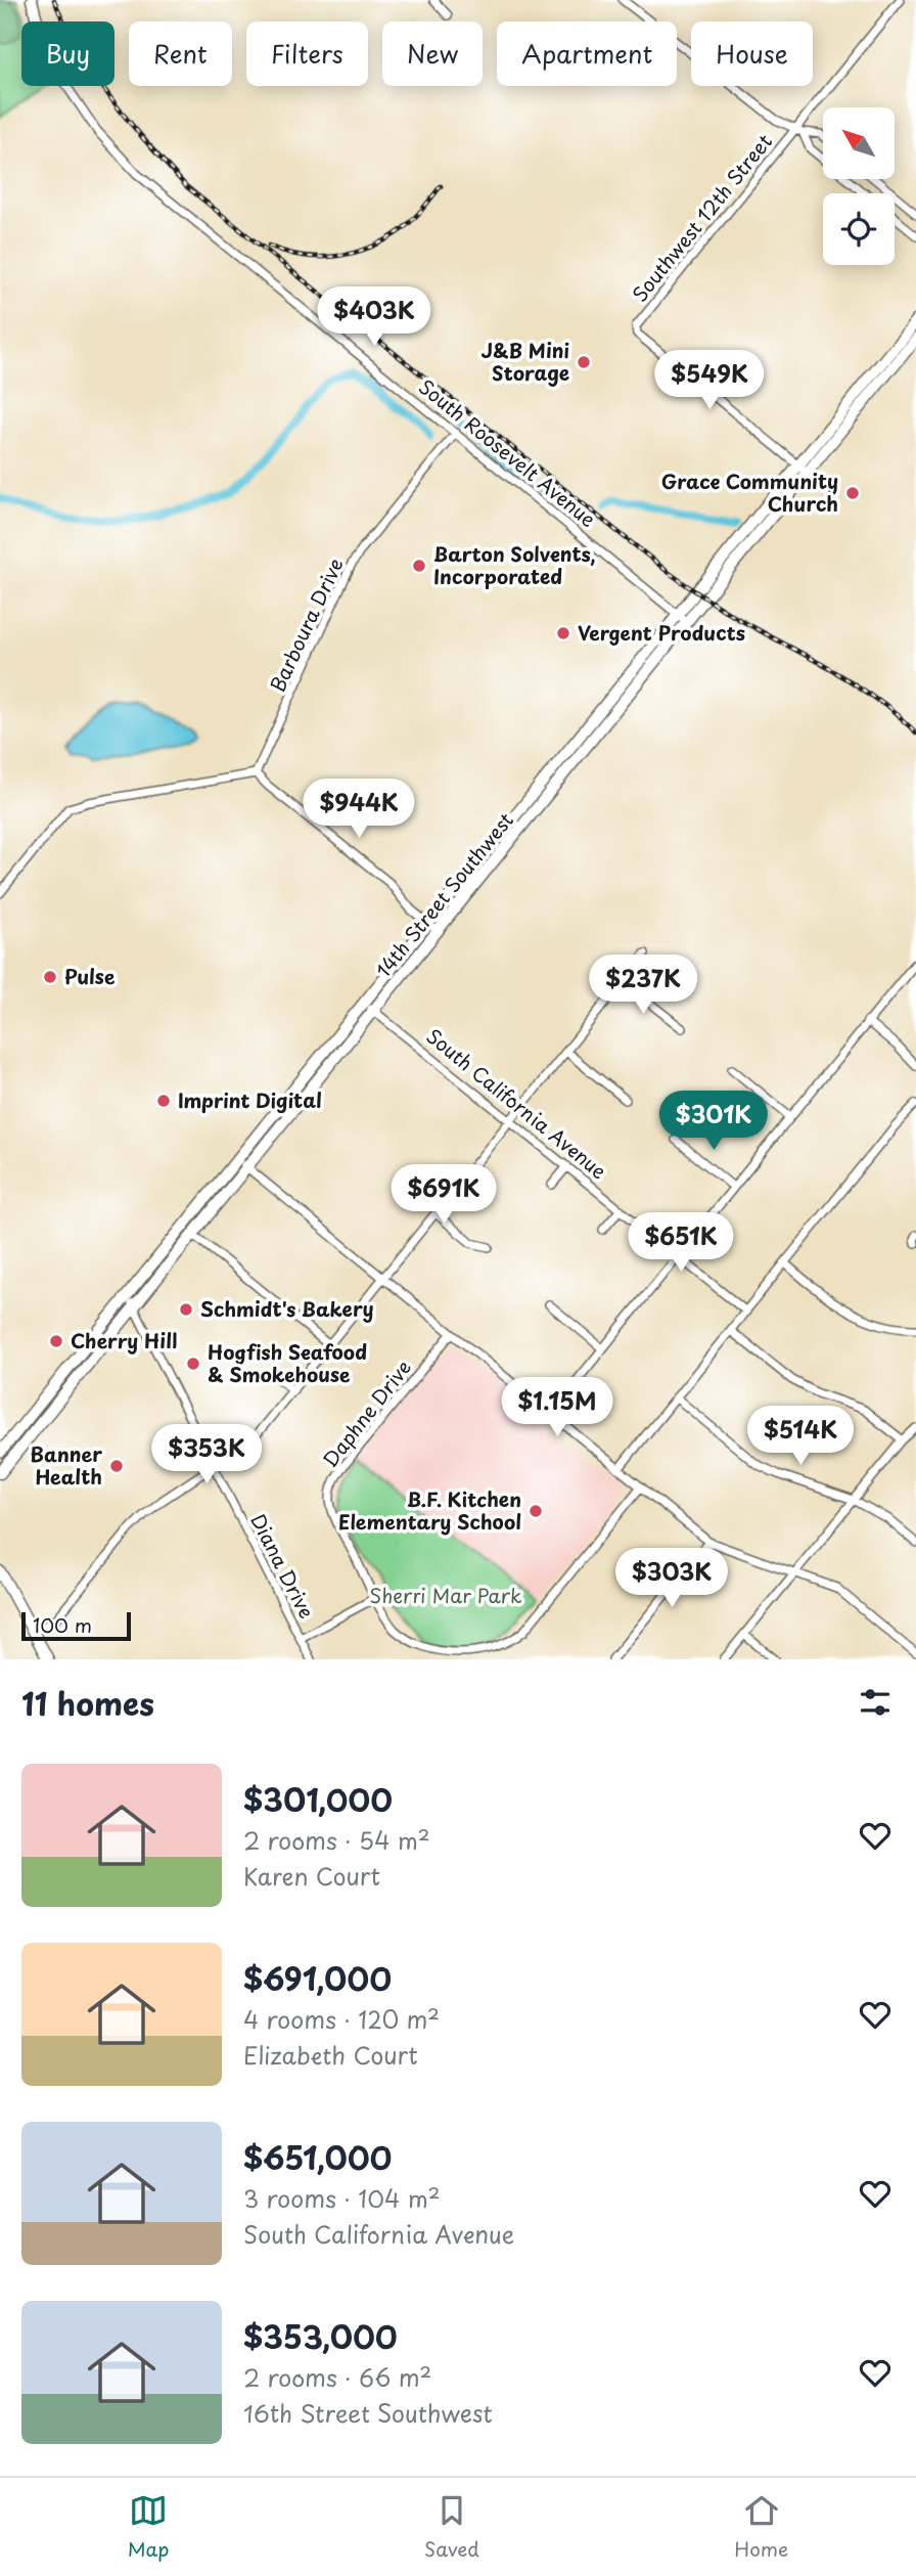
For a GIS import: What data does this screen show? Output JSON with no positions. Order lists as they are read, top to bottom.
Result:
{
  "streets": {
    "main road": ["14th Street Southwest"],
    "street": [
      "Southwest 12th Street",
      "South Roosevelt Avenue",
      "Barboura Drive",
      "South California Avenue",
      "Daphne Drive",
      "Diana Drive"
    ]
  },
  "crossings": [
    ["Southwest 12th Street", "14th Street Southwest"],
    ["South Roosevelt Avenue", "Barboura Drive"],
    ["South Roosevelt Avenue", "14th Street Southwest"],
    ["14th Street Southwest", "South California Avenue"],
    ["14th Street Southwest", "Diana Drive"]
  ],
  "parks": ["Sherri Mar Park"],
  "places": [
    "J&B Mini Storage",
    "Grace Community Church",
    "Barton Solvents, Incorporated",
    "Vergent Products",
    "Pulse",
    "Imprint Digital",
    "Schmidt's Bakery",
    "Cherry Hill",
    "Hogfish Seafood & Smokehouse",
    "Banner Health",
    "B.F. Kitchen Elementary School"
  ],
  "scale_bar": "100 m",
  "north": "top left",
  "page": {
    "chip": [
      "Buy",
      "Rent",
      "Filters",
      "New",
      "Apartment",
      "House"
    ],
    "price": [
      "$403K",
      "$549K",
      "$944K",
      "$237K",
      "$301K",
      "$691K",
      "$651K",
      "$1.15M",
      "$514K",
      "$353K",
      "$303K"
    ],
    "scale": "100 m",
    "heading": "11 homes",
    "list": [
      {
        "name": "$301,000",
        "note": "2 rooms · 54 m² · Karen Court"
      },
      {
        "name": "$691,000",
        "note": "4 rooms · 120 m² · Elizabeth Court"
      },
      {
        "name": "$651,000",
        "note": "3 rooms · 104 m² · South California Avenue"
      },
      {
        "name": "$353,000",
        "note": "2 rooms · 66 m² · 16th Street Southwest"
      }
    ],
    "tabs": ["Map", "Saved", "Home"]
  }
}
